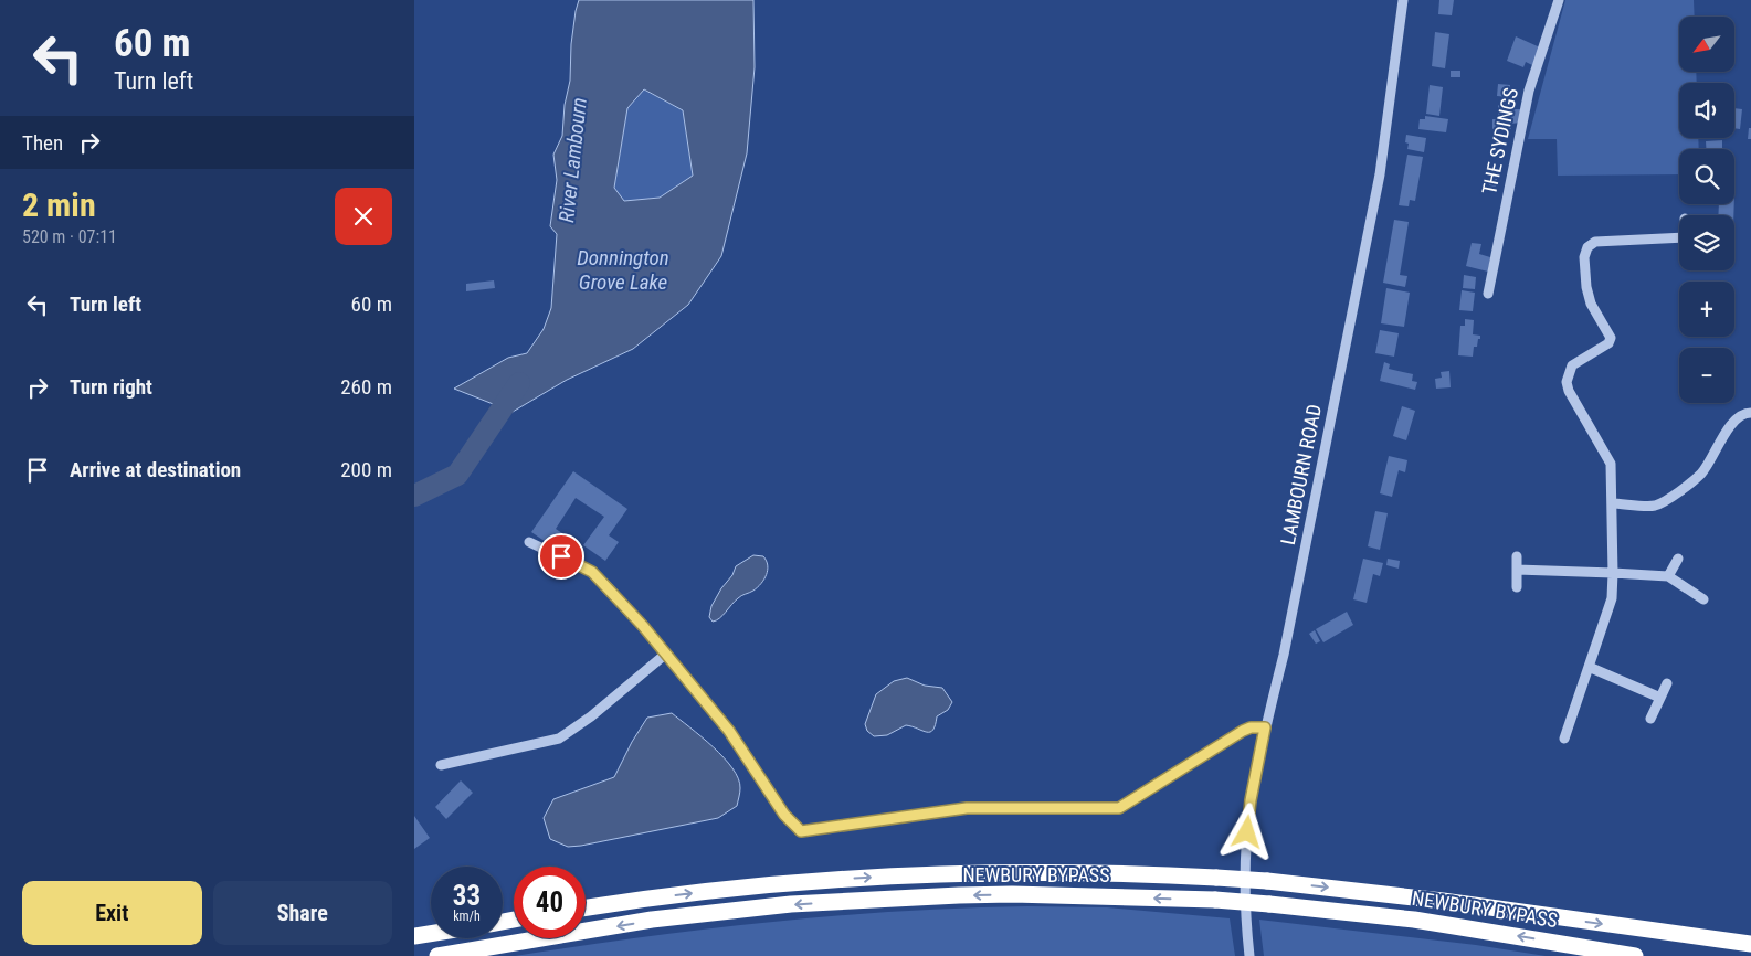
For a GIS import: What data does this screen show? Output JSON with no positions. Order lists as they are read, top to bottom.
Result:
{
  "streets": {
    "highway": ["NEWBURY BYPASS"],
    "street": ["THE SYDINGS", "LAMBOURN ROAD"]
  },
  "water": ["River Lambourn", "Donnington Grove Lake"],
  "north": "bottom left",
  "page": {
    "turn": ["60 m", "Turn left"],
    "map_buttons": ["+", "−"],
    "then": "Then",
    "heading": ["2 min", "520 m · 07:11"],
    "list": [
      {
        "name": "Turn left",
        "value": "60 m"
      },
      {
        "name": "Turn right",
        "value": "260 m"
      },
      {
        "name": "Arrive at destination",
        "value": "200 m"
      }
    ],
    "speed": "33 km/h",
    "limit": "40",
    "buttons": ["Exit", "Share"]
  }
}
